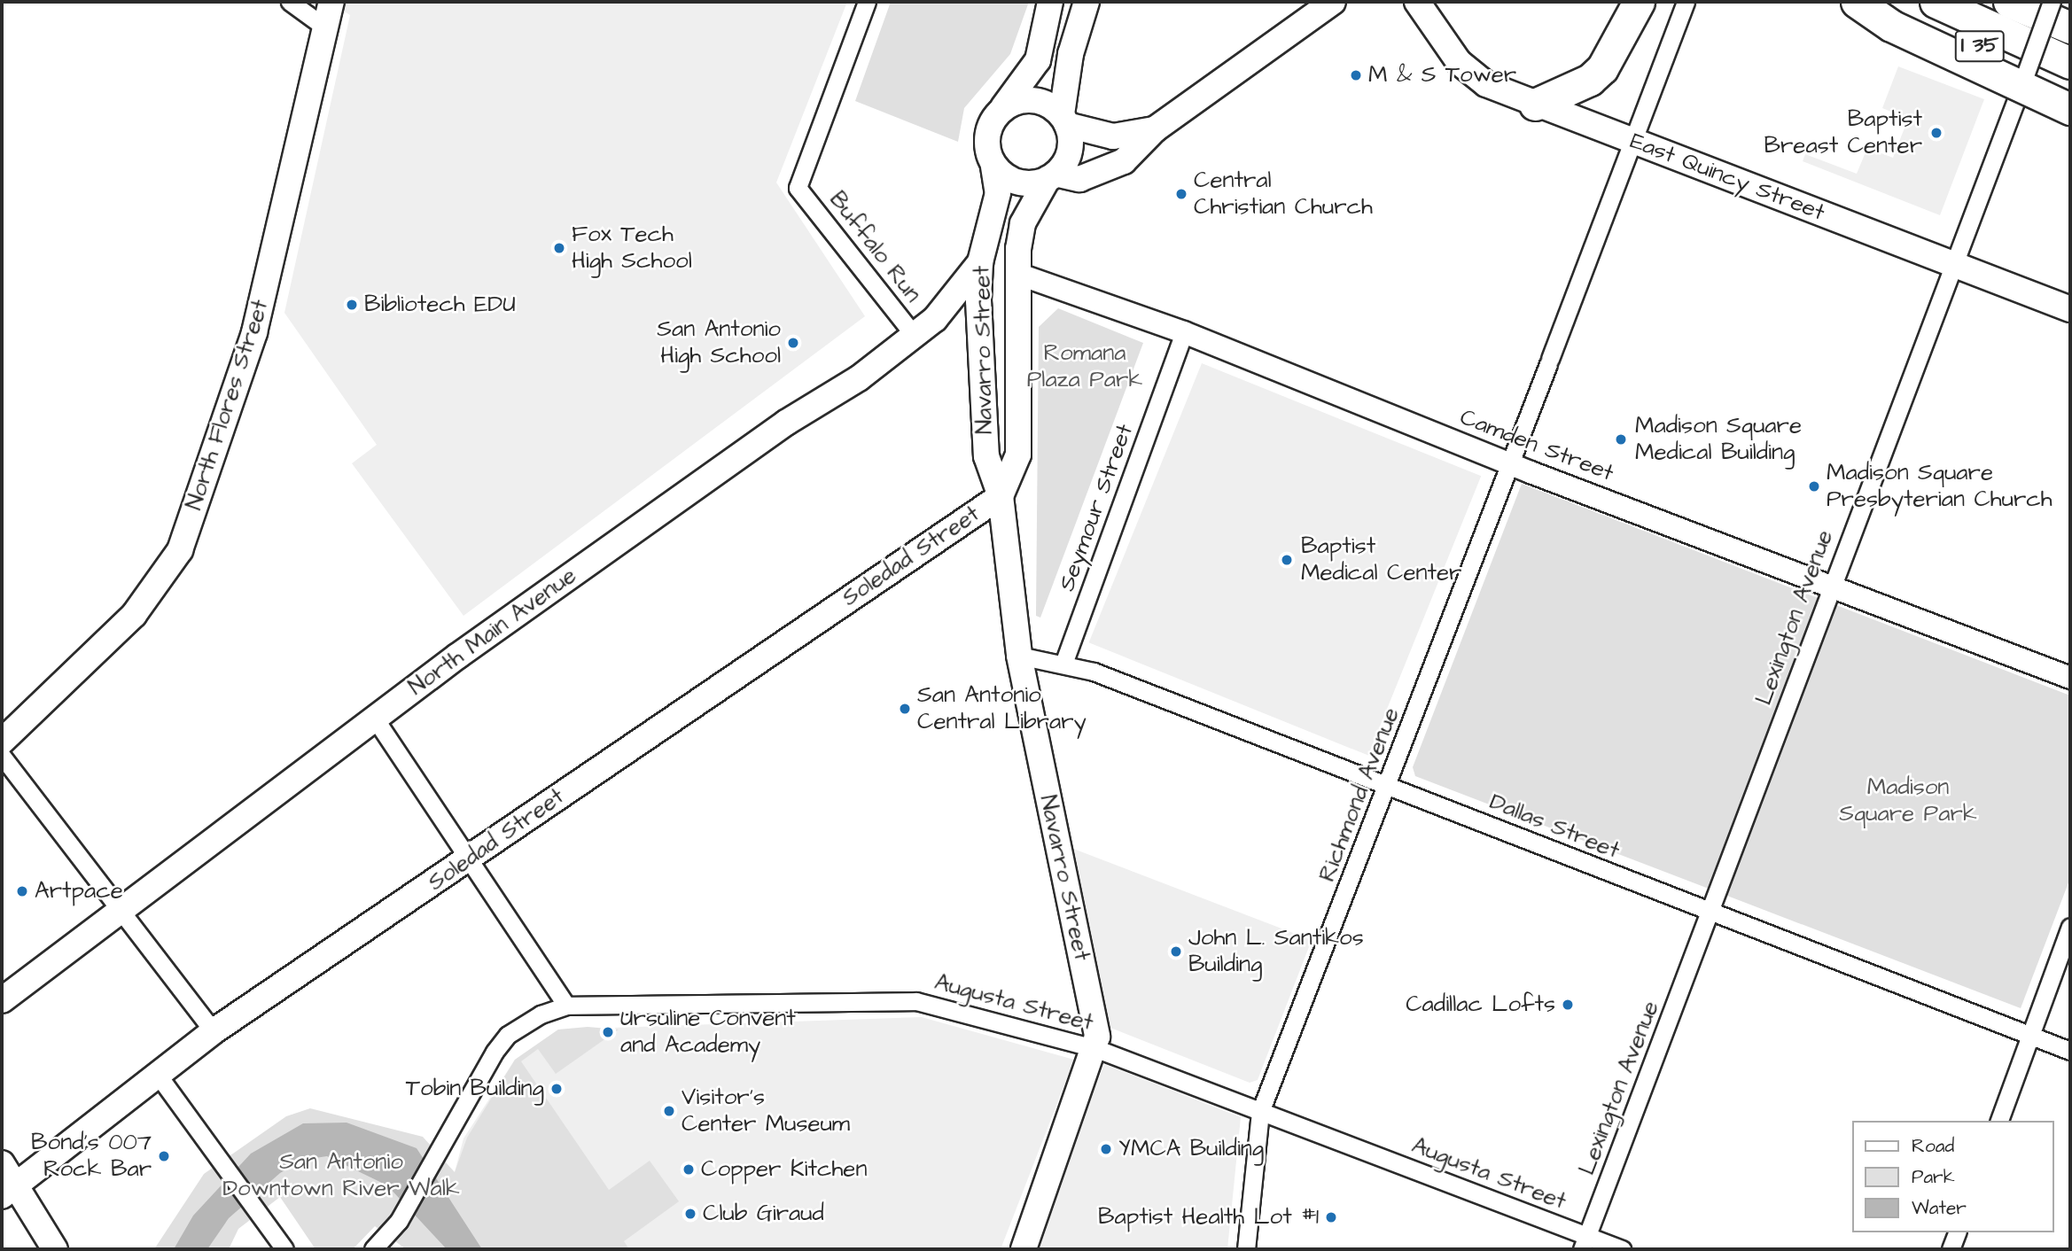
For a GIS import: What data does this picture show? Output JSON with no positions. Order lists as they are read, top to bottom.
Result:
{
  "streets": {
    "highway": ["I 35"],
    "main road": [
      "East Quincy Street",
      "Navarro Street",
      "North Flores Street",
      "Soledad Street",
      "North Main Avenue"
    ],
    "street": [
      "Buffalo Run",
      "Camden Street",
      "Seymour Street",
      "Lexington Avenue",
      "Richmond Avenue",
      "Dallas Street",
      "Augusta Street"
    ]
  },
  "crossings": [
    ["East Quincy Street", "Lexington Avenue"],
    ["East Quincy Street", "Richmond Avenue"],
    ["Buffalo Run", "North Main Avenue"],
    ["Navarro Street", "Camden Street"],
    ["Navarro Street", "Soledad Street"],
    ["Navarro Street", "North Main Avenue"],
    ["Navarro Street", "Dallas Street"],
    ["Navarro Street", "Augusta Street"],
    ["Camden Street", "Seymour Street"],
    ["Camden Street", "Lexington Avenue"],
    ["Camden Street", "Richmond Avenue"],
    ["Seymour Street", "Dallas Street"],
    ["Lexington Avenue", "Dallas Street"],
    ["Lexington Avenue", "Augusta Street"],
    ["Richmond Avenue", "Dallas Street"],
    ["Richmond Avenue", "Augusta Street"]
  ],
  "parks": ["Romana Plaza Park", "Madison Square Park", "San Antonio Downtown River Walk"],
  "places": [
    "M & S Tower",
    "Baptist Breast Center",
    "Central Christian Church",
    "Fox Tech High School",
    "Bibliotech EDU",
    "San Antonio High School",
    "Madison Square Medical Building",
    "Madison Square Presbyterian Church",
    "Baptist Medical Center",
    "San Antonio Central Library",
    "Artpace",
    "John L. Santikos Building",
    "Cadillac Lofts",
    "Ursuline Convent and Academy",
    "Tobin Building",
    "Visitor's Center Museum",
    "YMCA Building",
    "Bond’s 007 Rock Bar",
    "Copper Kitchen",
    "Club Giraud",
    "Baptist Health Lot #1"
  ],
  "legend": ["Road", "Park", "Water"]
}
